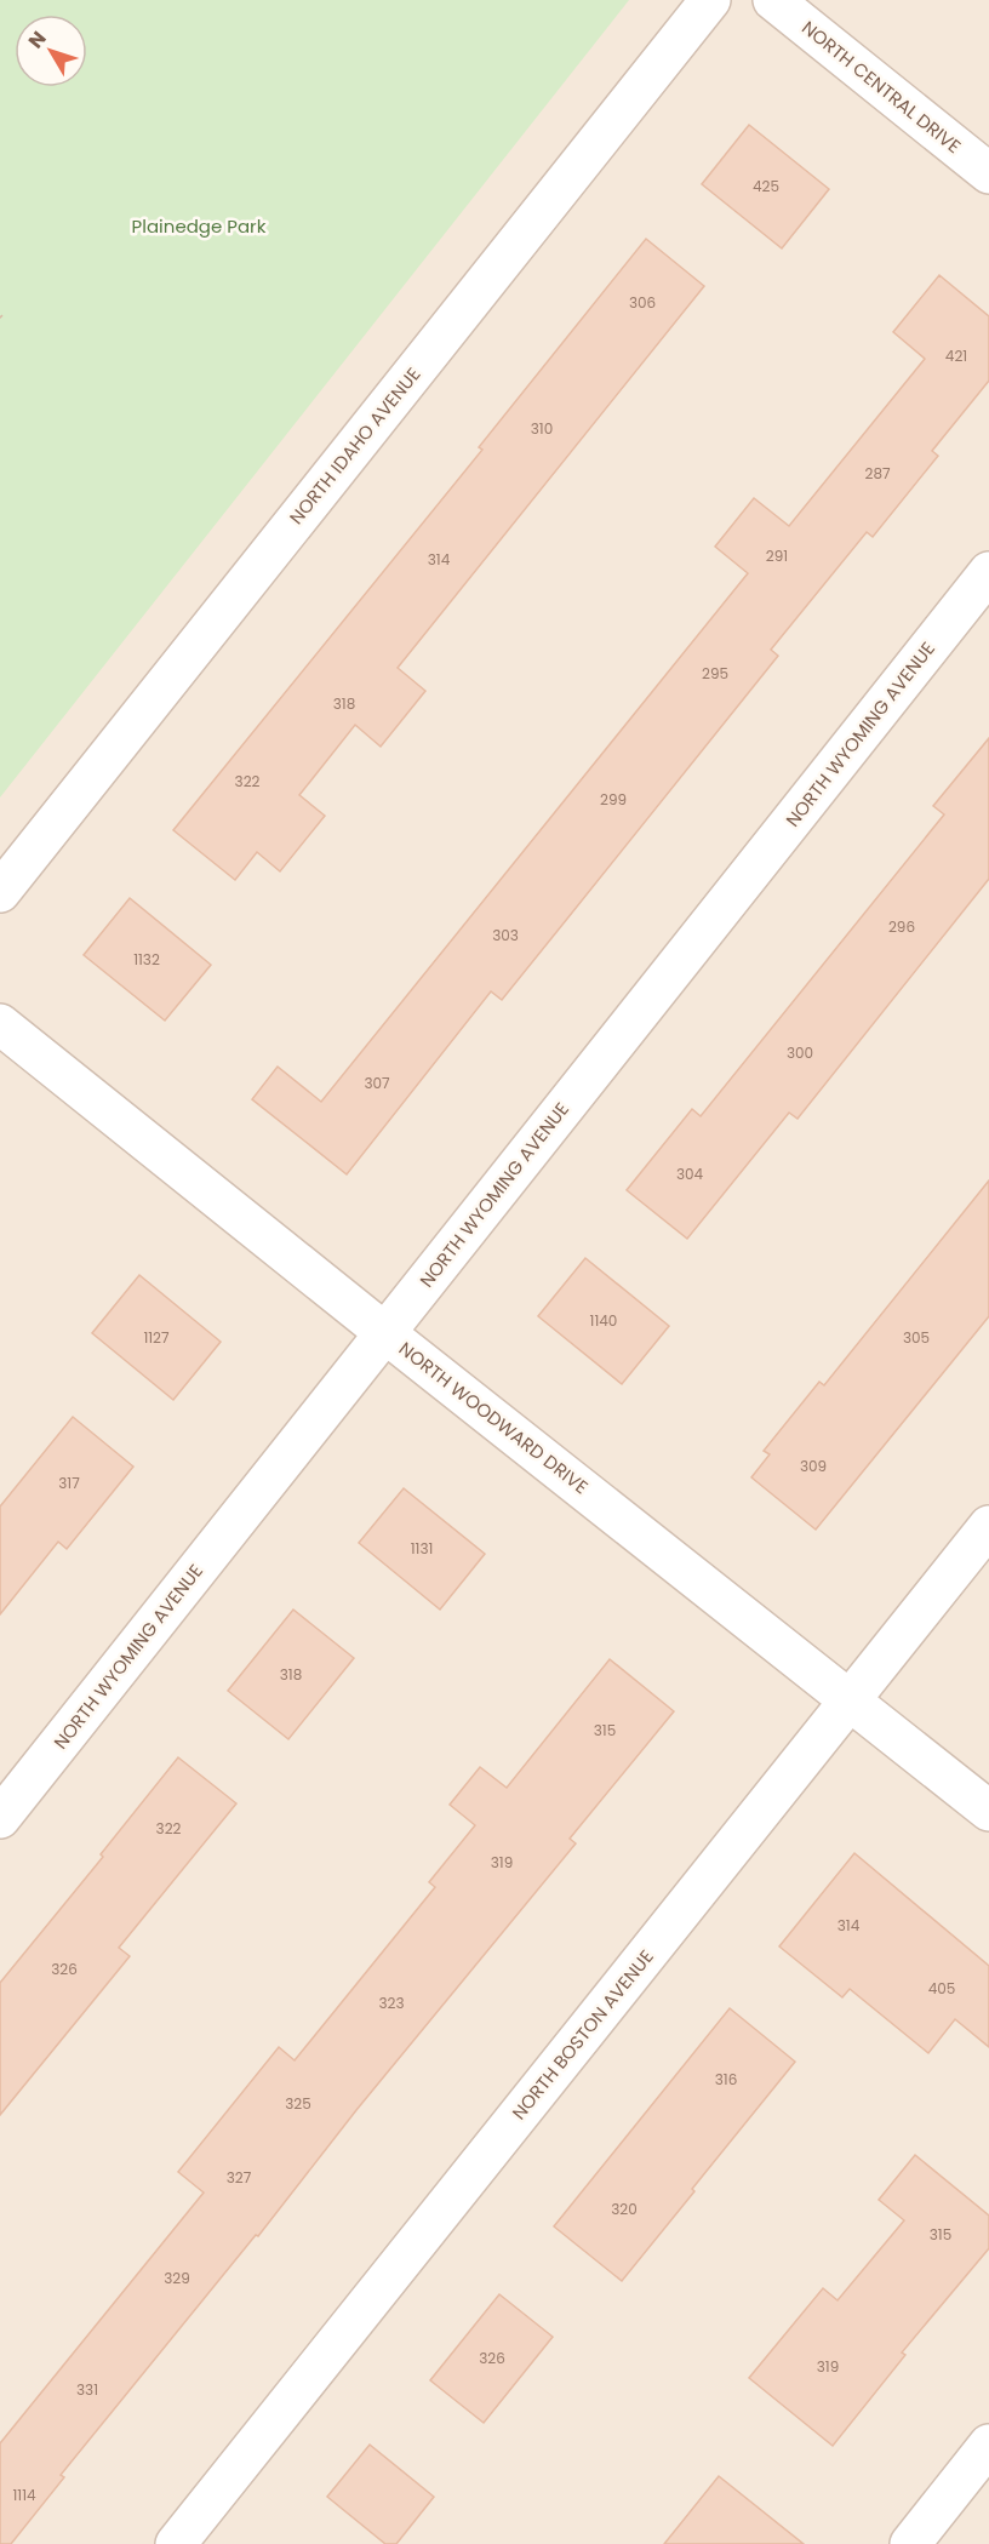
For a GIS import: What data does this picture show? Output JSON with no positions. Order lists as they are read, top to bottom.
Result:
{
  "streets": {
    "street": [
      "NORTH CENTRAL DRIVE",
      "NORTH IDAHO AVENUE",
      "NORTH WYOMING AVENUE",
      "NORTH WOODWARD DRIVE",
      "NORTH BOSTON AVENUE"
    ]
  },
  "crossings": [
    ["NORTH WYOMING AVENUE", "NORTH WOODWARD DRIVE"],
    ["NORTH WOODWARD DRIVE", "NORTH BOSTON AVENUE"]
  ],
  "parks": ["Plainedge Park"],
  "house_numbers": [
    "425",
    "306",
    "421",
    "310",
    "287",
    "291",
    "314",
    "295",
    "318",
    "322",
    "299",
    "296",
    "303",
    "1132",
    "300",
    "307",
    "304",
    "1140",
    "1127",
    "305",
    "309",
    "317",
    "1131",
    "318",
    "315",
    "322",
    "319",
    "314",
    "326",
    "405",
    "323",
    "316",
    "325",
    "327",
    "320",
    "315",
    "329",
    "326",
    "319",
    "331",
    "1114"
  ],
  "north": "top left"
}
